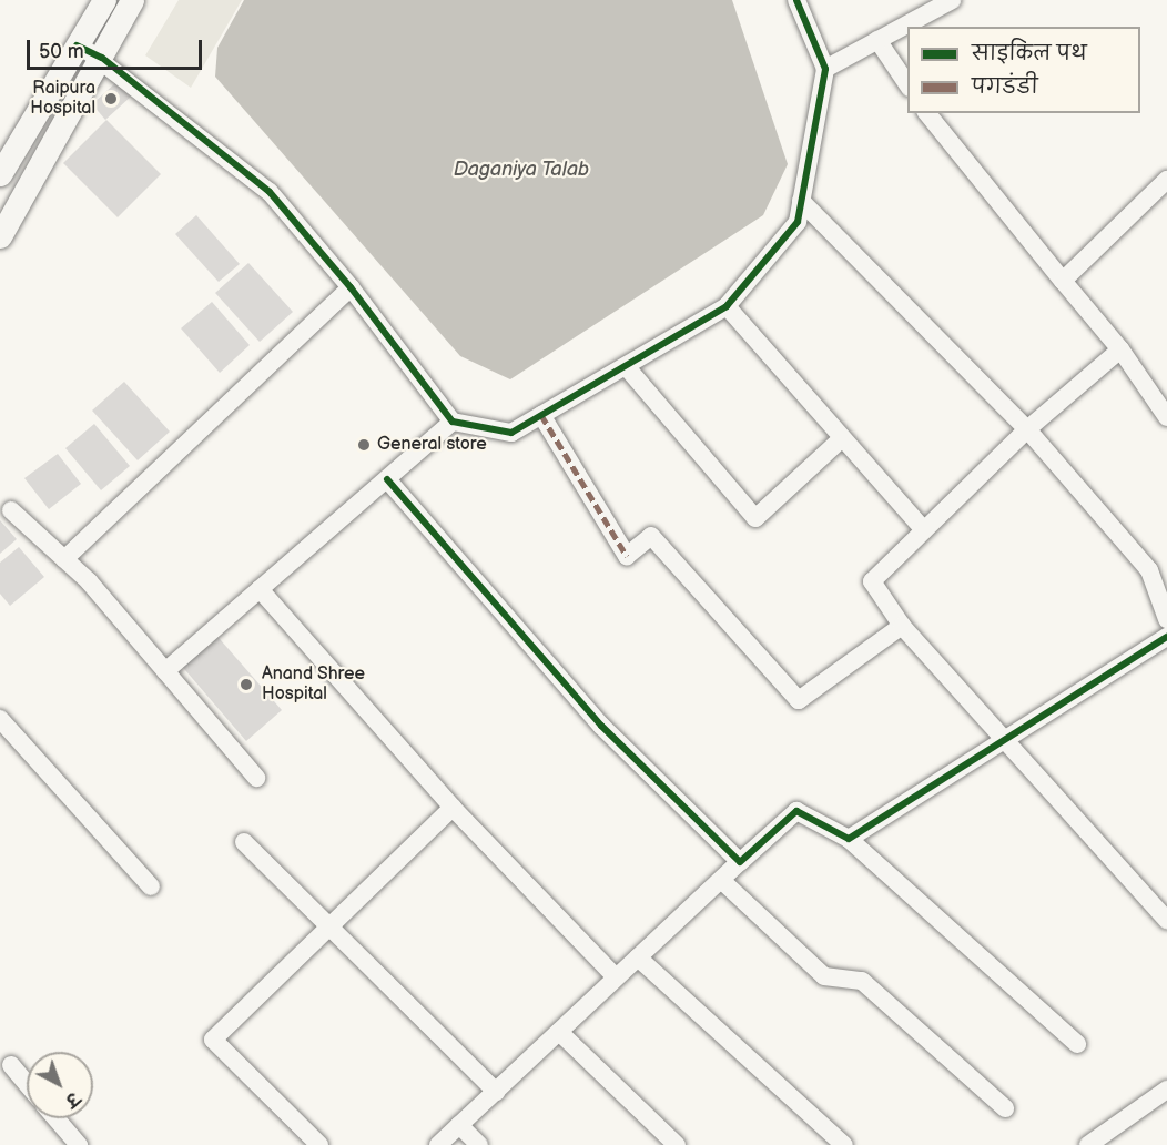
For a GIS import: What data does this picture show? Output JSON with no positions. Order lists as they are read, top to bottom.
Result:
{
  "water": ["Daganiya Talab"],
  "places": ["Raipura Hospital", "General store", "Anand Shree Hospital"],
  "legend": ["साइकिल पथ", "पगडंडी"],
  "scale_bar": "50 m",
  "north": "bottom right"
}
